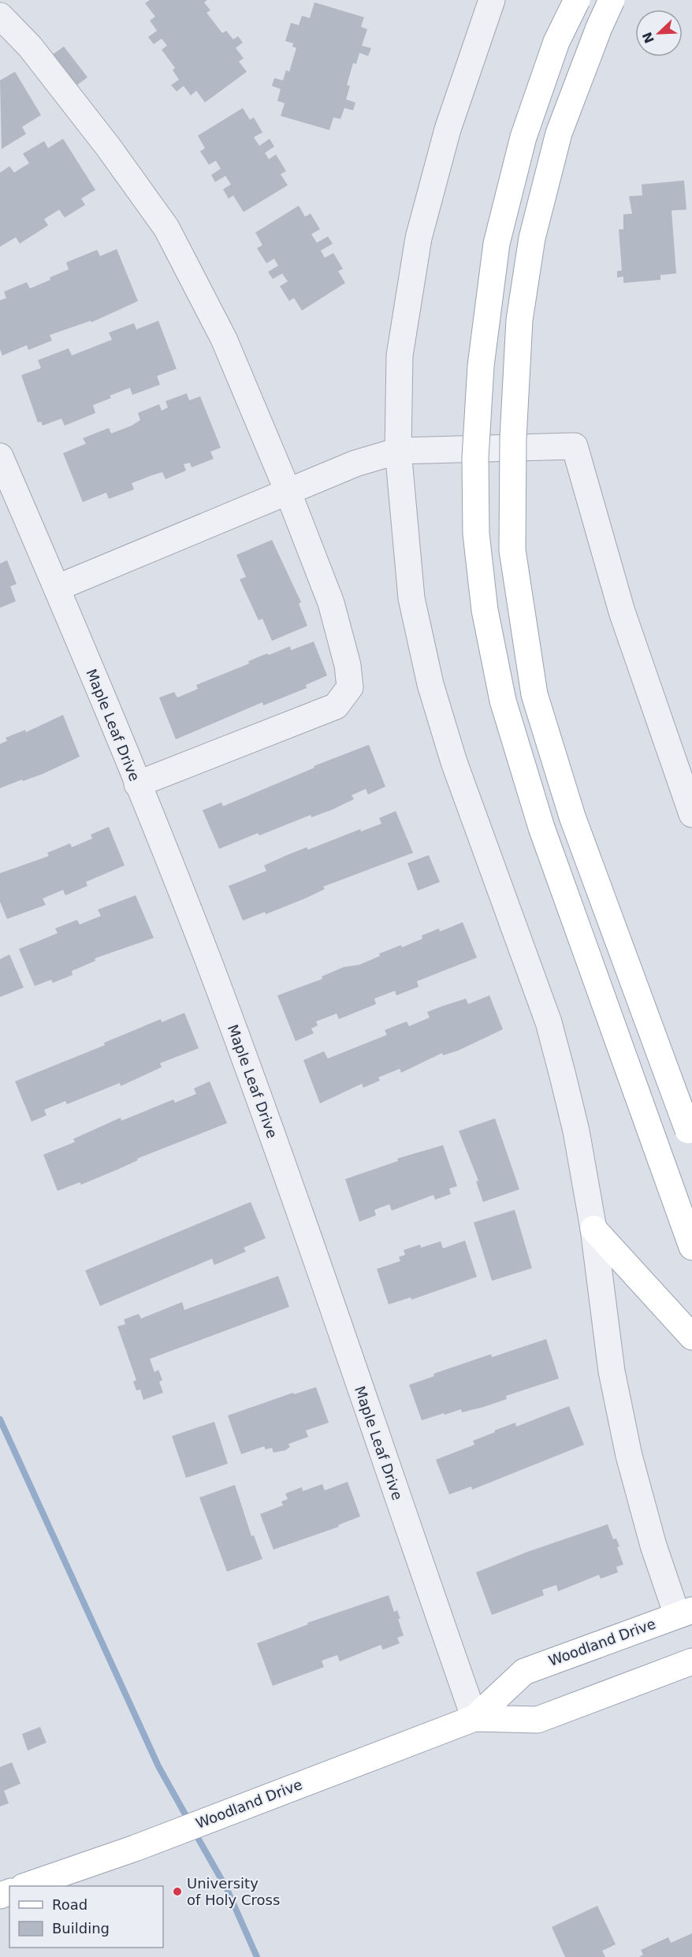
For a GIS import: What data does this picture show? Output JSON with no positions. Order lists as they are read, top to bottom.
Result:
{
  "streets": {
    "main road": ["Woodland Drive"],
    "street": ["Maple Leaf Drive"]
  },
  "crossings": [
    ["Maple Leaf Drive", "Woodland Drive"]
  ],
  "places": ["University of Holy Cross"],
  "legend": ["Road", "Building"],
  "north": "bottom left"
}
